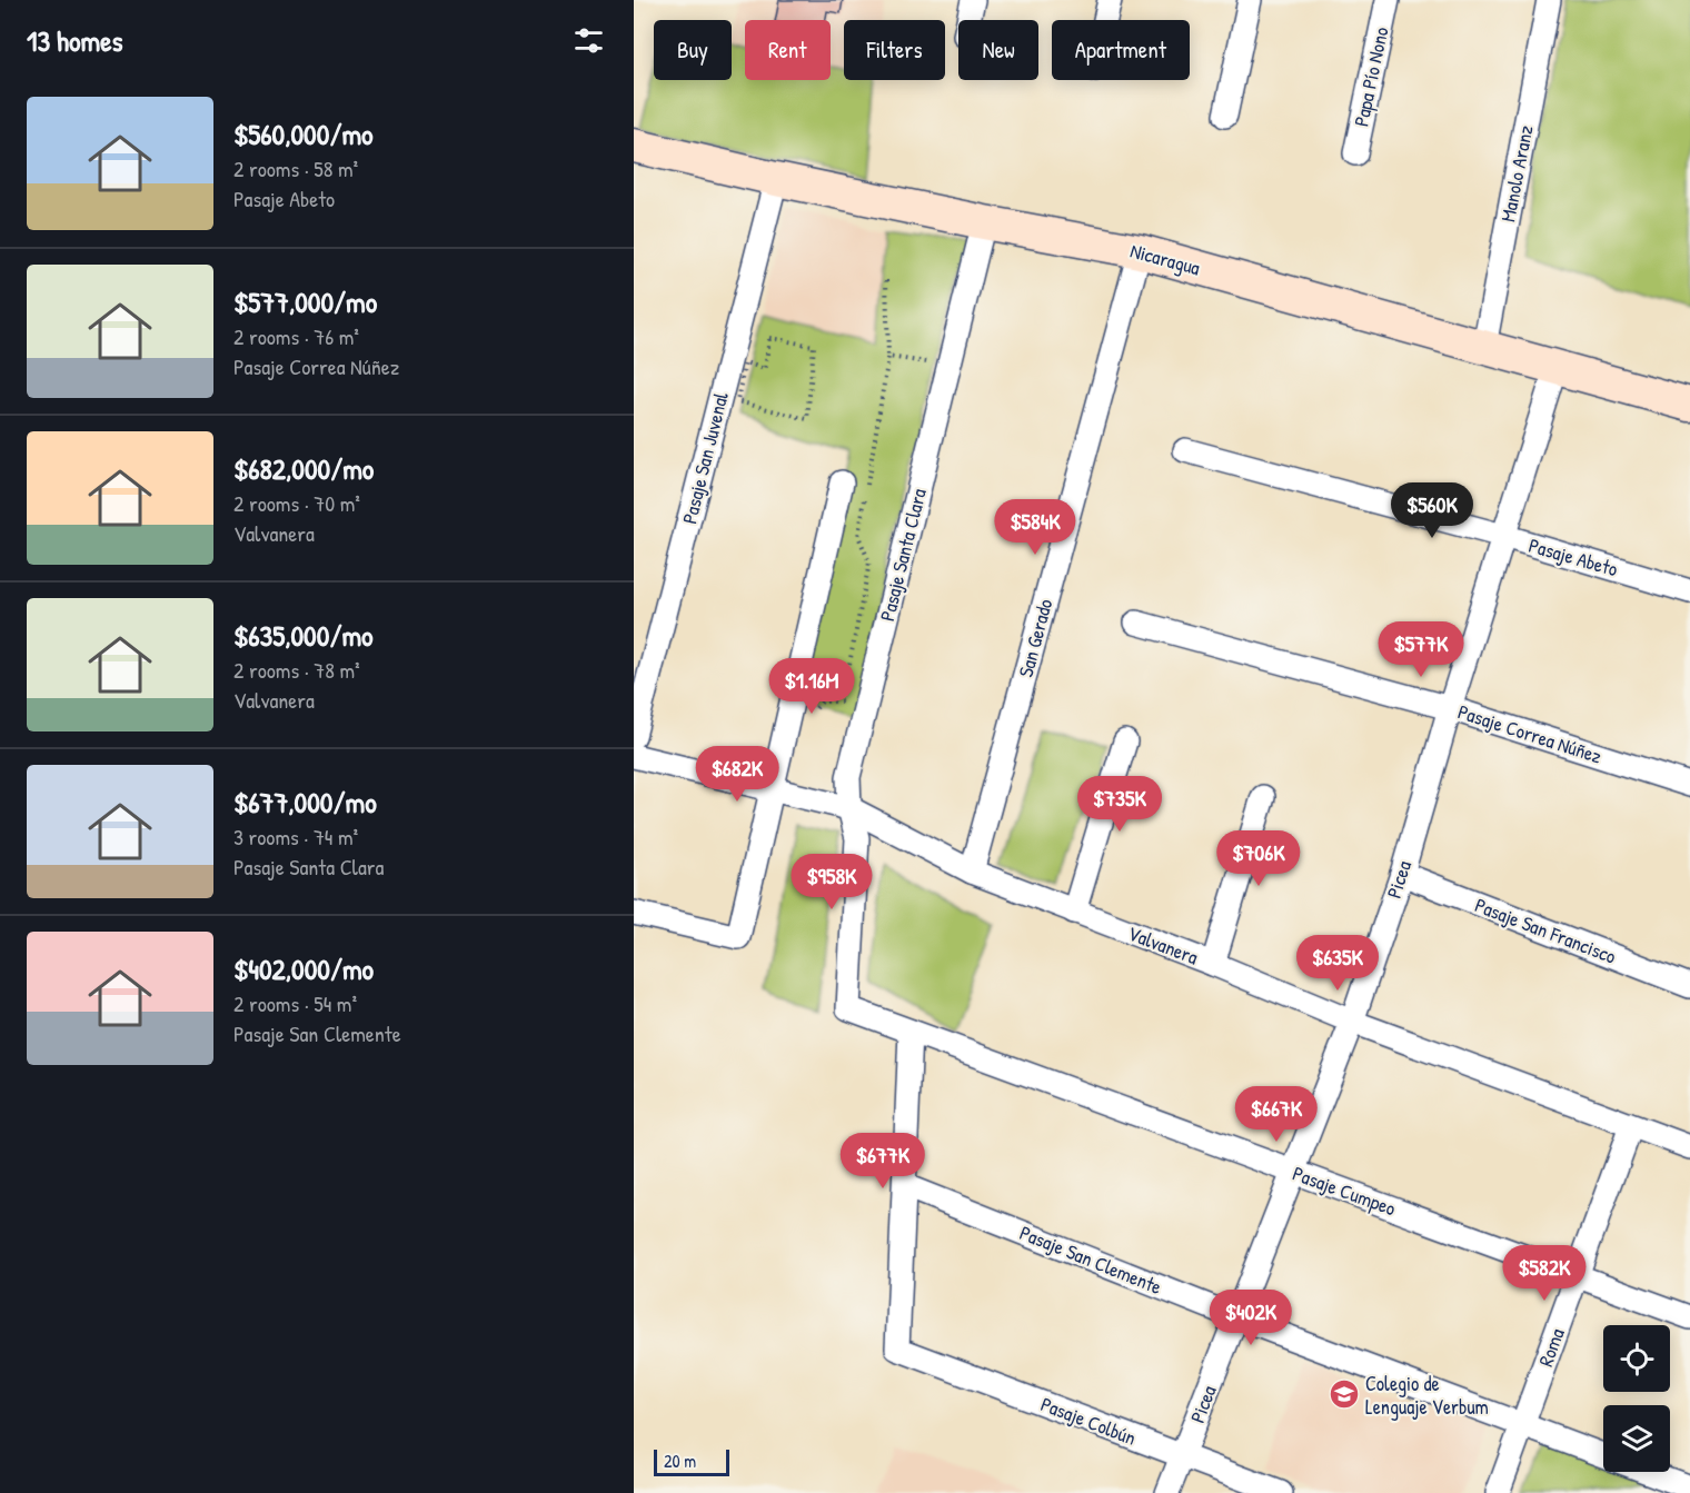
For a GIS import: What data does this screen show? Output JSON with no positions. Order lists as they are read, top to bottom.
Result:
{
  "streets": {
    "street": [
      "Papa Pío Nono",
      "Manolo Aranz",
      "Nicaragua",
      "Pasaje San Juvenal",
      "Pasaje Santa Clara",
      "Pasaje Abeto",
      "San Gerado",
      "Pasaje Correa Núñez",
      "Picea",
      "Pasaje San Francisco",
      "Valvanera",
      "Pasaje Cumpeo",
      "Pasaje San Clemente",
      "Roma",
      "Pasaje Colbún"
    ]
  },
  "crossings": [
    ["Manolo Aranz", "Nicaragua"],
    ["Nicaragua", "Pasaje San Juvenal"],
    ["Nicaragua", "Pasaje Santa Clara"],
    ["Nicaragua", "San Gerado"],
    ["Nicaragua", "Picea"],
    ["Pasaje Santa Clara", "Valvanera"],
    ["Pasaje Santa Clara", "Pasaje Cumpeo"],
    ["Pasaje Abeto", "Picea"],
    ["San Gerado", "Valvanera"],
    ["Pasaje Correa Núñez", "Picea"],
    ["Picea", "Pasaje San Francisco"],
    ["Picea", "Valvanera"],
    ["Picea", "Pasaje Cumpeo"],
    ["Picea", "Pasaje San Clemente"],
    ["Picea", "Pasaje Colbún"],
    ["Valvanera", "Roma"],
    ["Pasaje Cumpeo", "Roma"],
    ["Pasaje San Clemente", "Roma"],
    ["Pasaje San Clemente", "Pasaje Colbún"]
  ],
  "places": {
    "school or university": ["Colegio de Lenguaje Verbum"]
  },
  "scale_bar": "20 m",
  "page": {
    "heading": "13 homes",
    "chip": [
      "Buy",
      "Rent",
      "Filters",
      "New",
      "Apartment"
    ],
    "list": [
      {
        "name": "$560,000/mo",
        "note": "2 rooms · 58 m² · Pasaje Abeto"
      },
      {
        "name": "$577,000/mo",
        "note": "2 rooms · 76 m² · Pasaje Correa Núñez"
      },
      {
        "name": "$682,000/mo",
        "note": "2 rooms · 70 m² · Valvanera"
      },
      {
        "name": "$635,000/mo",
        "note": "2 rooms · 78 m² · Valvanera"
      },
      {
        "name": "$677,000/mo",
        "note": "3 rooms · 74 m² · Pasaje Santa Clara"
      },
      {
        "name": "$402,000/mo",
        "note": "2 rooms · 54 m² · Pasaje San Clemente"
      }
    ],
    "price": [
      "$560K",
      "$584K",
      "$577K",
      "$1.16M",
      "$682K",
      "$735K",
      "$706K",
      "$958K",
      "$635K",
      "$667K",
      "$677K",
      "$582K",
      "$402K"
    ],
    "scale": "20 m"
  }
}
